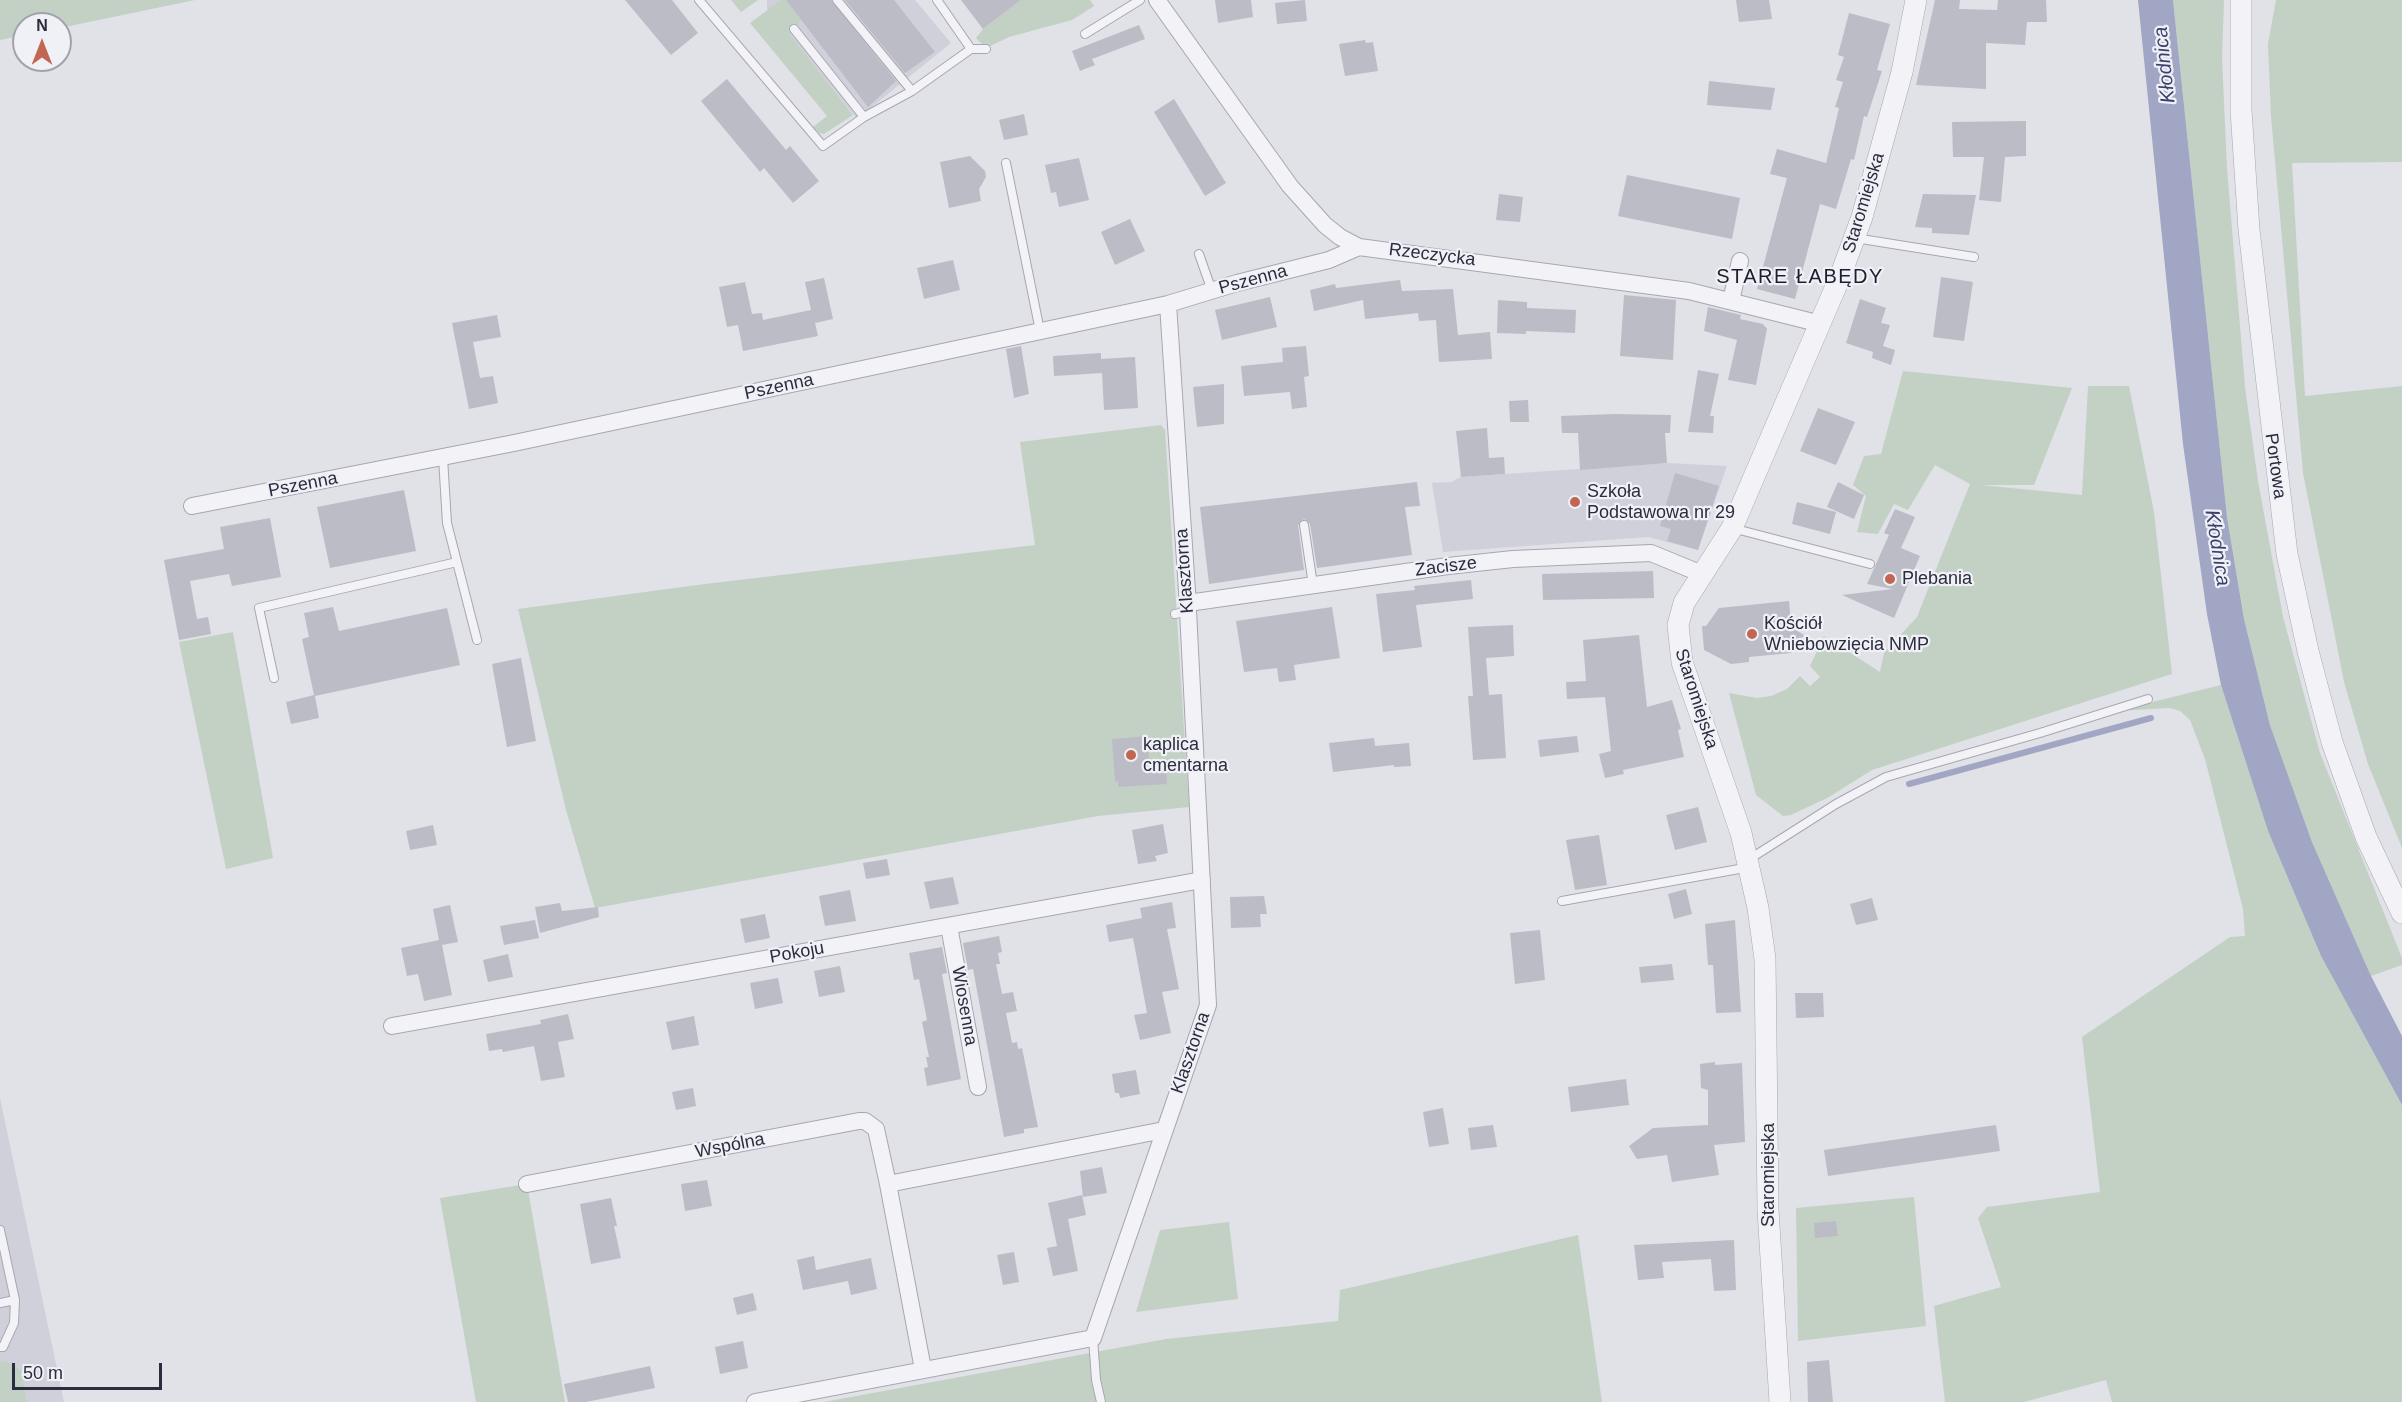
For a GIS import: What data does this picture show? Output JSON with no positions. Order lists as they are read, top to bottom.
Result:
{
  "streets": {
    "street": [
      "Staromiejska",
      "Rzeczycka",
      "Pszenna",
      "Portowa",
      "Zacisze",
      "Klasztorna",
      "Pokoju",
      "Wiosenna",
      "Wspólna"
    ]
  },
  "crossings": [
    ["Staromiejska", "Rzeczycka"],
    ["Staromiejska", "Zacisze"],
    ["Rzeczycka", "Pszenna"],
    ["Pszenna", "Klasztorna"],
    ["Zacisze", "Klasztorna"],
    ["Klasztorna", "Pokoju"],
    ["Pokoju", "Wiosenna"]
  ],
  "districts": ["STARE ŁABĘDY"],
  "water": ["Kłodnica"],
  "places": [
    "Szkoła Podstawowa nr 29",
    "Plebania",
    "Kościół Wniebowzięcia NMP",
    "kaplica cmentarna"
  ],
  "scale_bar": "50 m",
  "north": "top"
}
